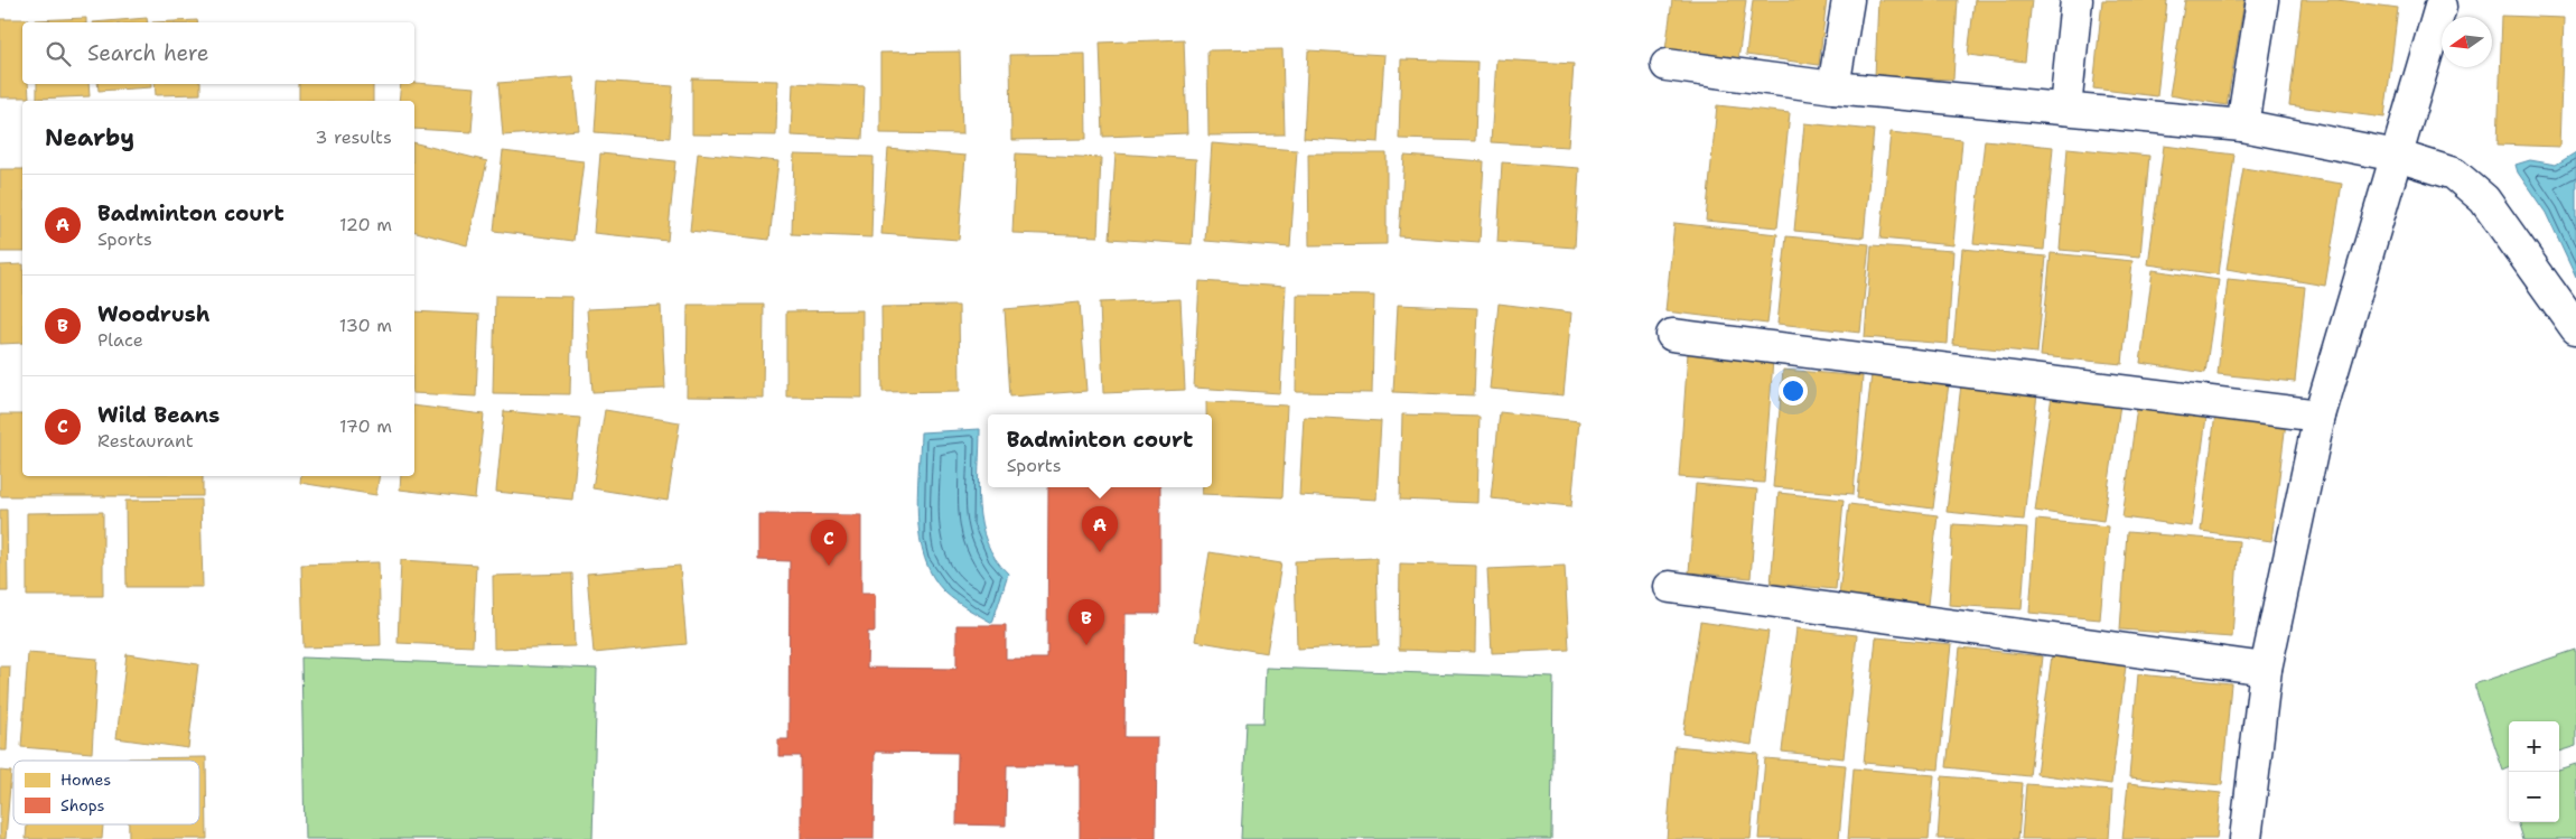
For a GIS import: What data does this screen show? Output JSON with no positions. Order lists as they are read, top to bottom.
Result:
{
  "legend": ["Homes", "Shops"],
  "north": "left",
  "page": {
    "search": "Search here",
    "heading": ["Nearby", "3 results"],
    "list": [
      {
        "mark": "A",
        "name": "Badminton court",
        "note": "Sports",
        "value": "120 m"
      },
      {
        "mark": "B",
        "name": "Woodrush",
        "note": "Place",
        "value": "130 m"
      },
      {
        "mark": "C",
        "name": "Wild Beans",
        "note": "Restaurant",
        "value": "170 m"
      }
    ],
    "popup": ["Badminton court", "Sports"],
    "pins": ["A", "C", "B"],
    "map_buttons": ["+", "−"]
  }
}
